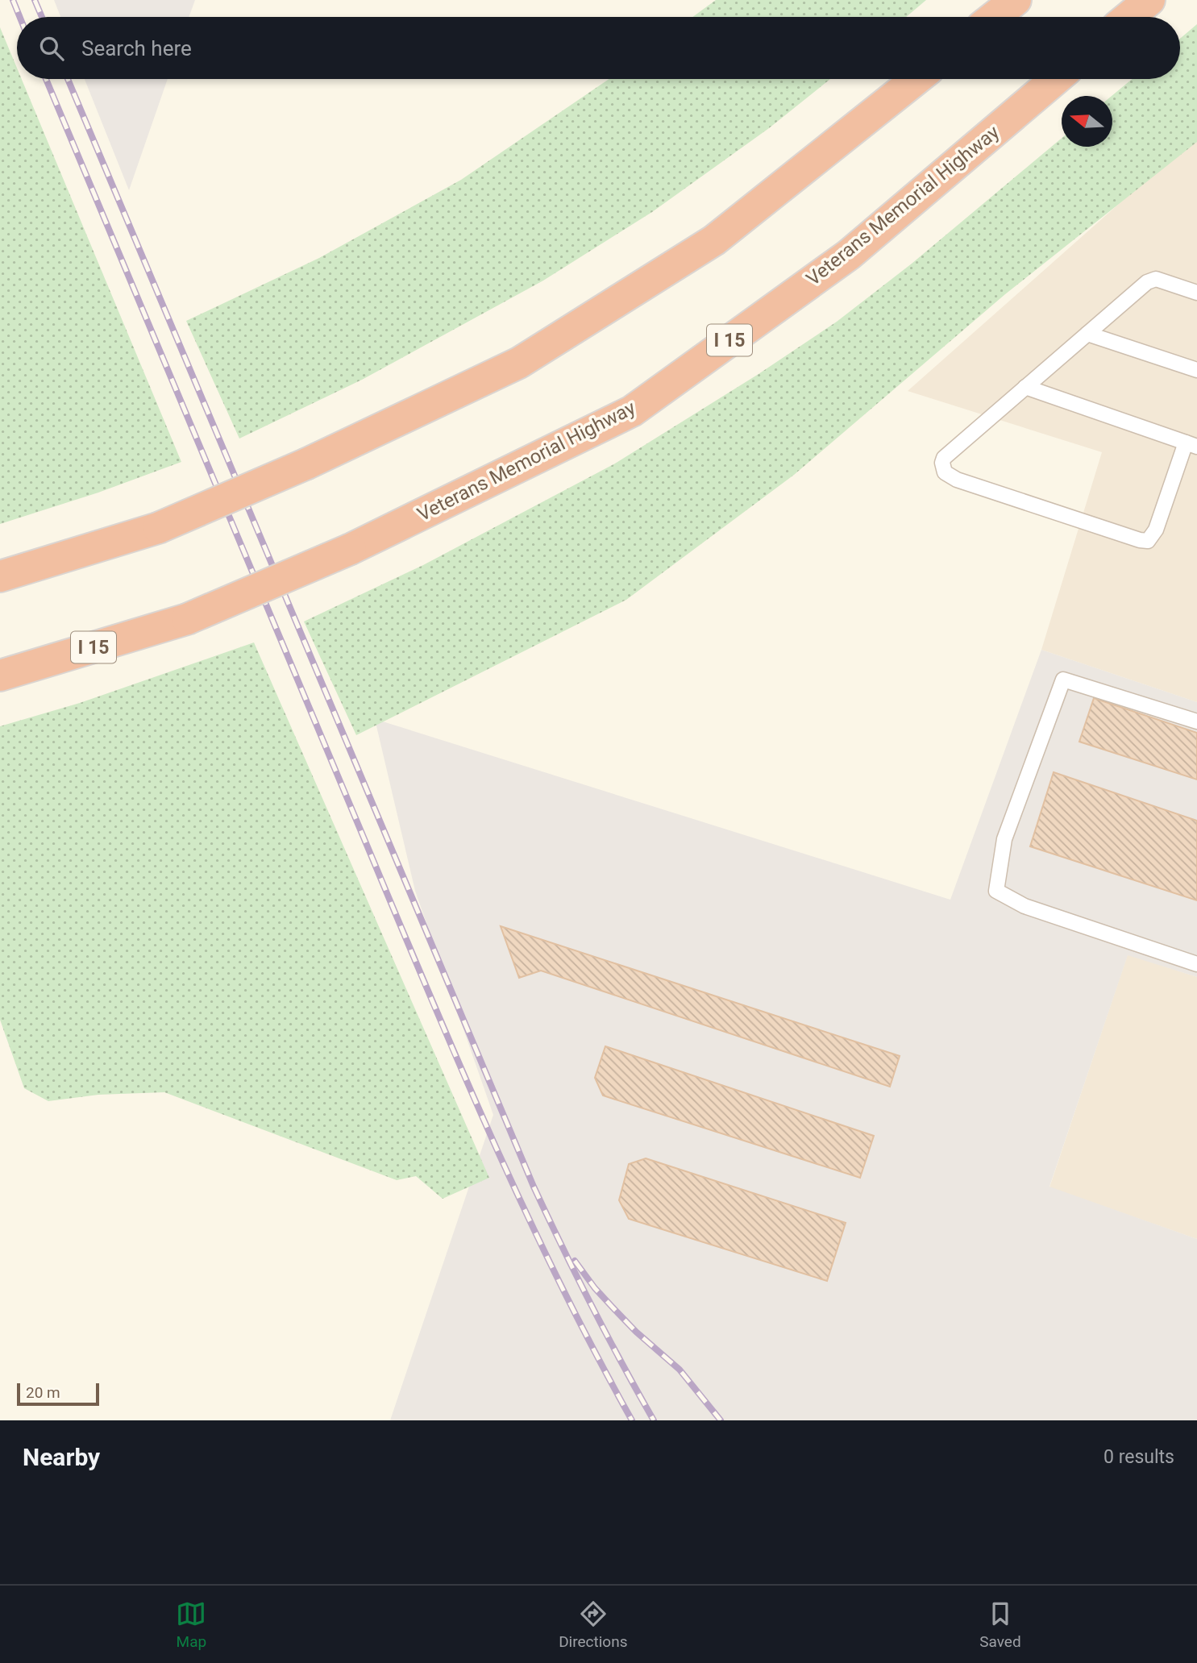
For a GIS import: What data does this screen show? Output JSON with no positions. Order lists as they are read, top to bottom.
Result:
{
  "streets": {
    "highway": ["Veterans Memorial Highway", "I 15"]
  },
  "scale_bar": "20 m",
  "north": "left",
  "page": {
    "search": "Search here",
    "scale": "20 m",
    "heading": ["Nearby", "0 results"],
    "nav": ["Map", "Directions", "Saved"]
  }
}
